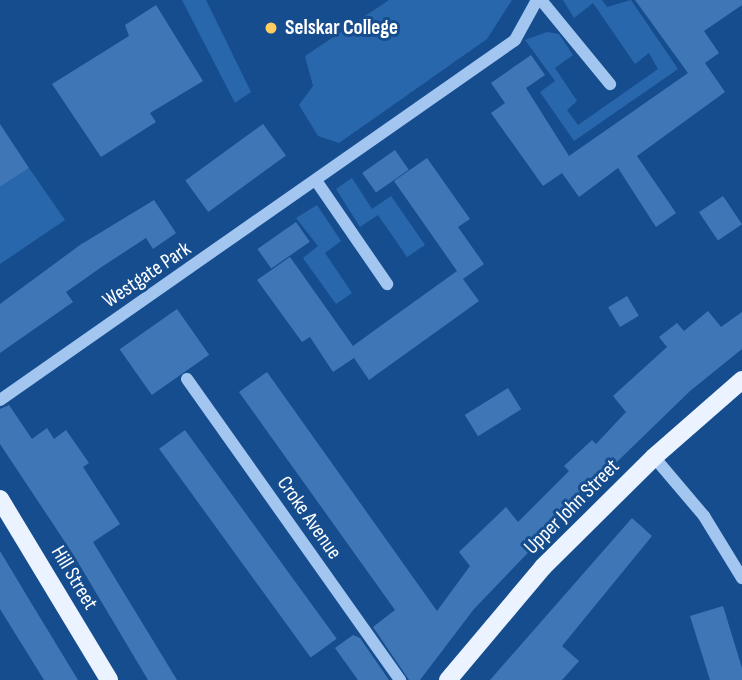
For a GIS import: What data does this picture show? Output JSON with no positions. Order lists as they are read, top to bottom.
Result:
{
  "streets": {
    "main road": ["Upper John Street", "Hill Street"],
    "street": ["Westgate Park", "Croke Avenue"]
  },
  "places": ["Selskar College"]
}
